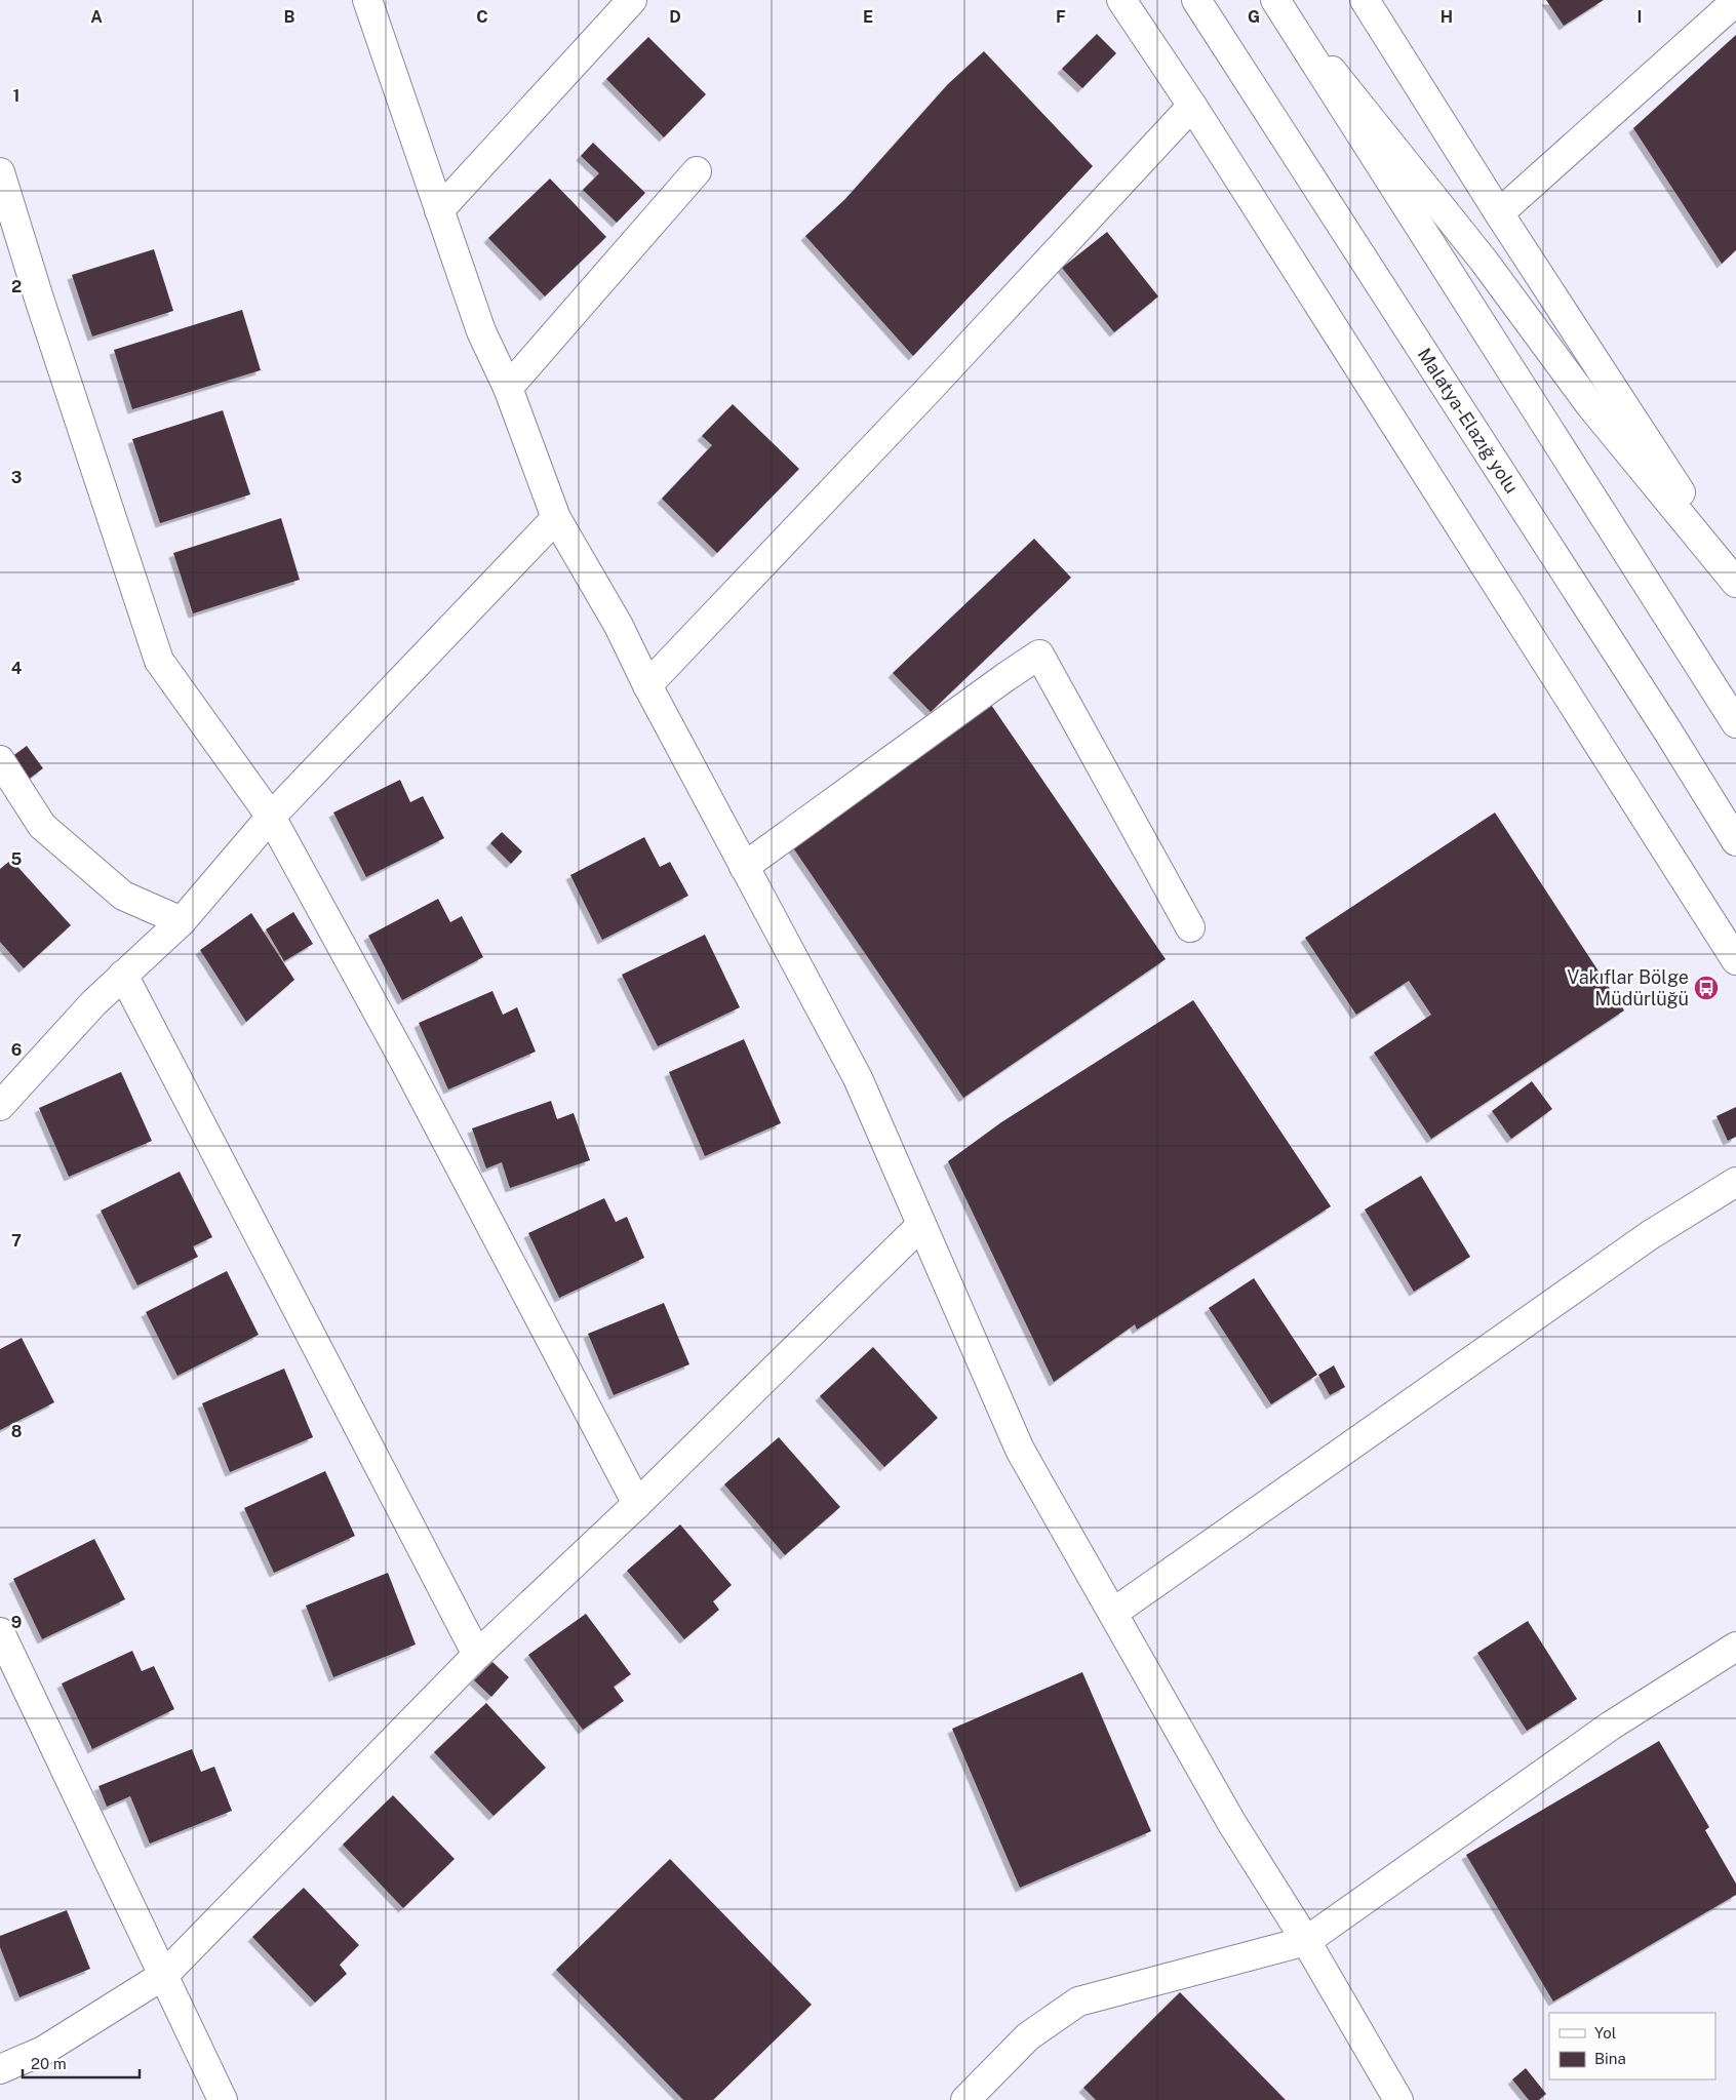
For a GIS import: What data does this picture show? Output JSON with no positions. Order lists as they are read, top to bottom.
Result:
{
  "streets": {
    "main road": ["Malatya-Elazığ yolu"]
  },
  "places": {
    "bus stop": ["Vakıflar Bölge Müdürlüğü"]
  },
  "legend": ["Yol", "Bina"],
  "scale_bar": "20 m",
  "grid": {
    "columns": [
      "A",
      "B",
      "C",
      "D",
      "E",
      "F",
      "G",
      "H",
      "I"
    ],
    "rows": [
      "1",
      "2",
      "3",
      "4",
      "5",
      "6",
      "7",
      "8",
      "9"
    ]
  }
}
